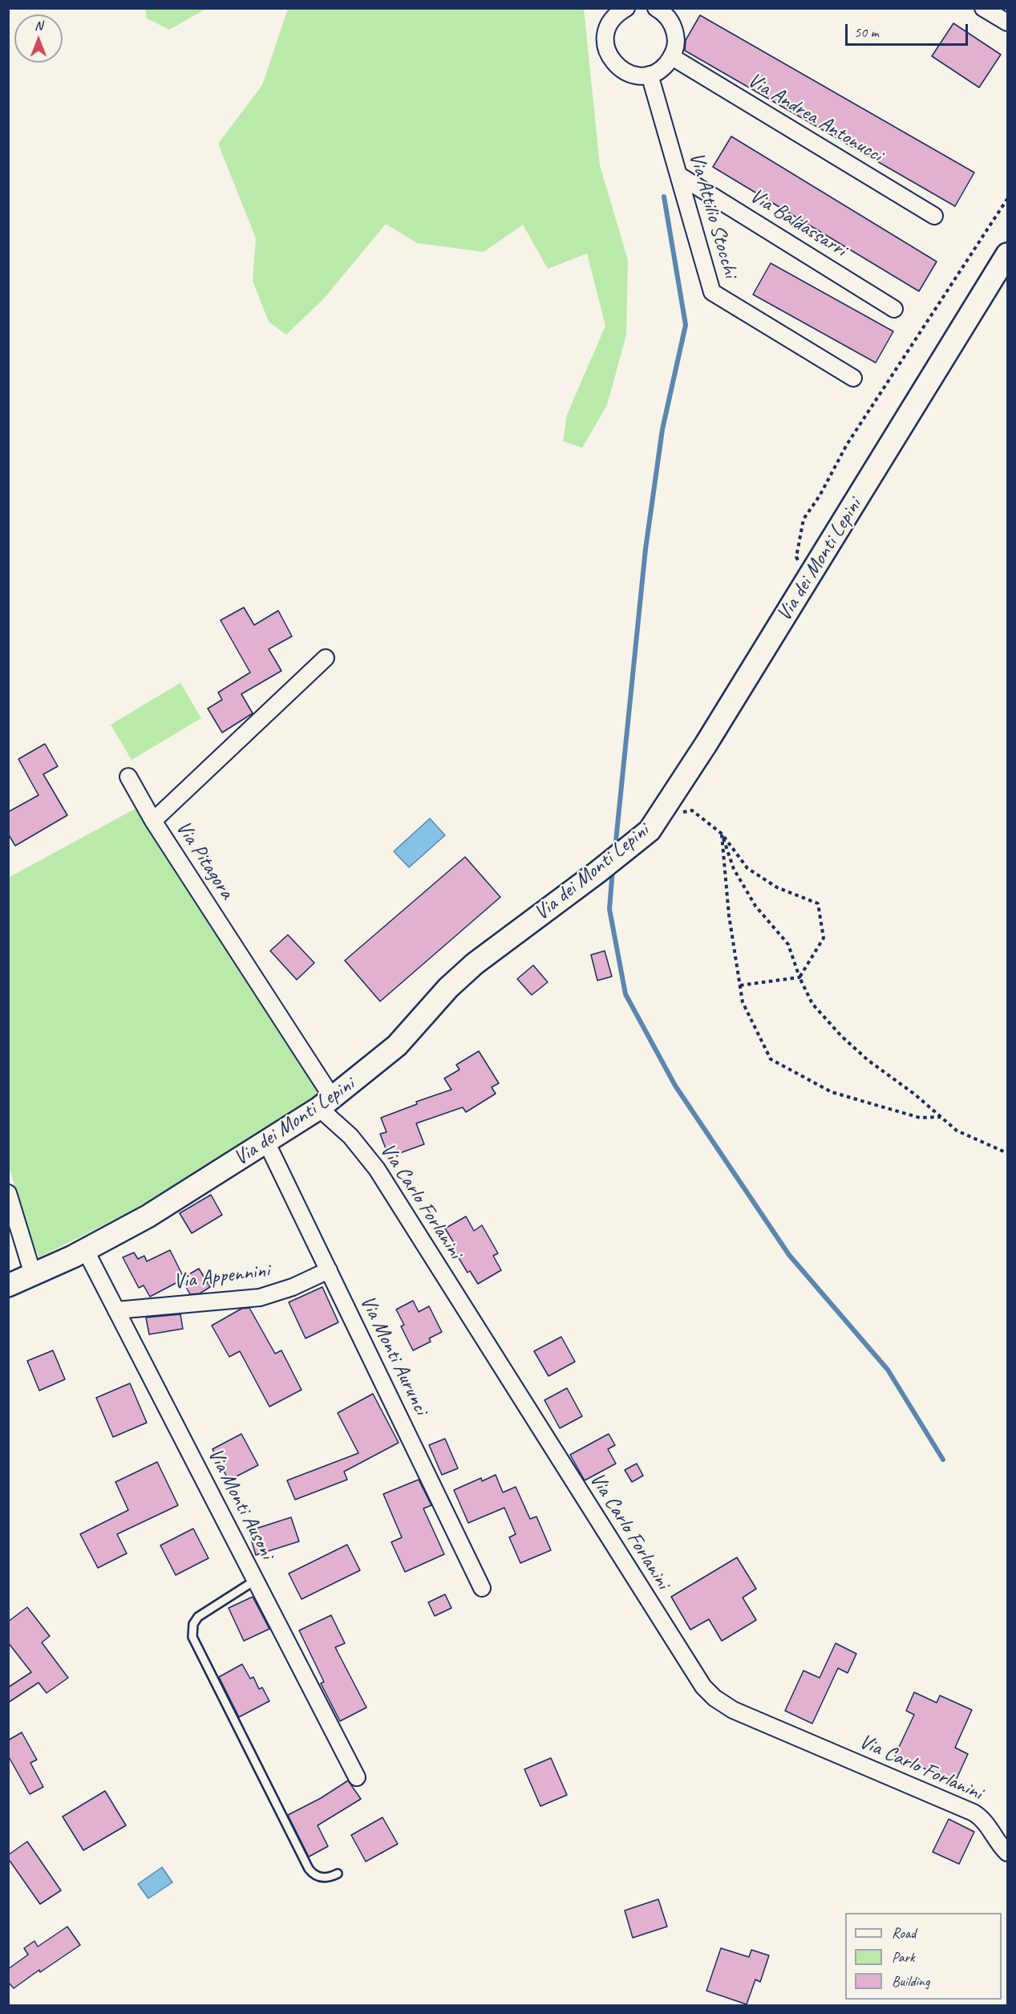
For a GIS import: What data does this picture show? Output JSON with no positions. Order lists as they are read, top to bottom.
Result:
{
  "streets": {
    "street": [
      "Via Andrea Antonucci",
      "Via Attilio Stocchi",
      "Via Baldassarri",
      "Via dei Monti Lepini",
      "Via Pitagora",
      "Via Carlo Forlanini",
      "Via Appennini",
      "Via Monti Aurunci",
      "Via Monti Ausoni"
    ]
  },
  "crossings": [
    ["Via Attilio Stocchi", "Via Baldassarri"],
    ["Via dei Monti Lepini", "Via Pitagora"],
    ["Via dei Monti Lepini", "Via Carlo Forlanini"],
    ["Via dei Monti Lepini", "Via Monti Aurunci"],
    ["Via dei Monti Lepini", "Via Monti Ausoni"],
    ["Via Pitagora", "Via Carlo Forlanini"],
    ["Via Appennini", "Via Monti Aurunci"],
    ["Via Appennini", "Via Monti Ausoni"]
  ],
  "legend": ["Road", "Park", "Building"],
  "scale_bar": "50 m",
  "north": "top"
}
